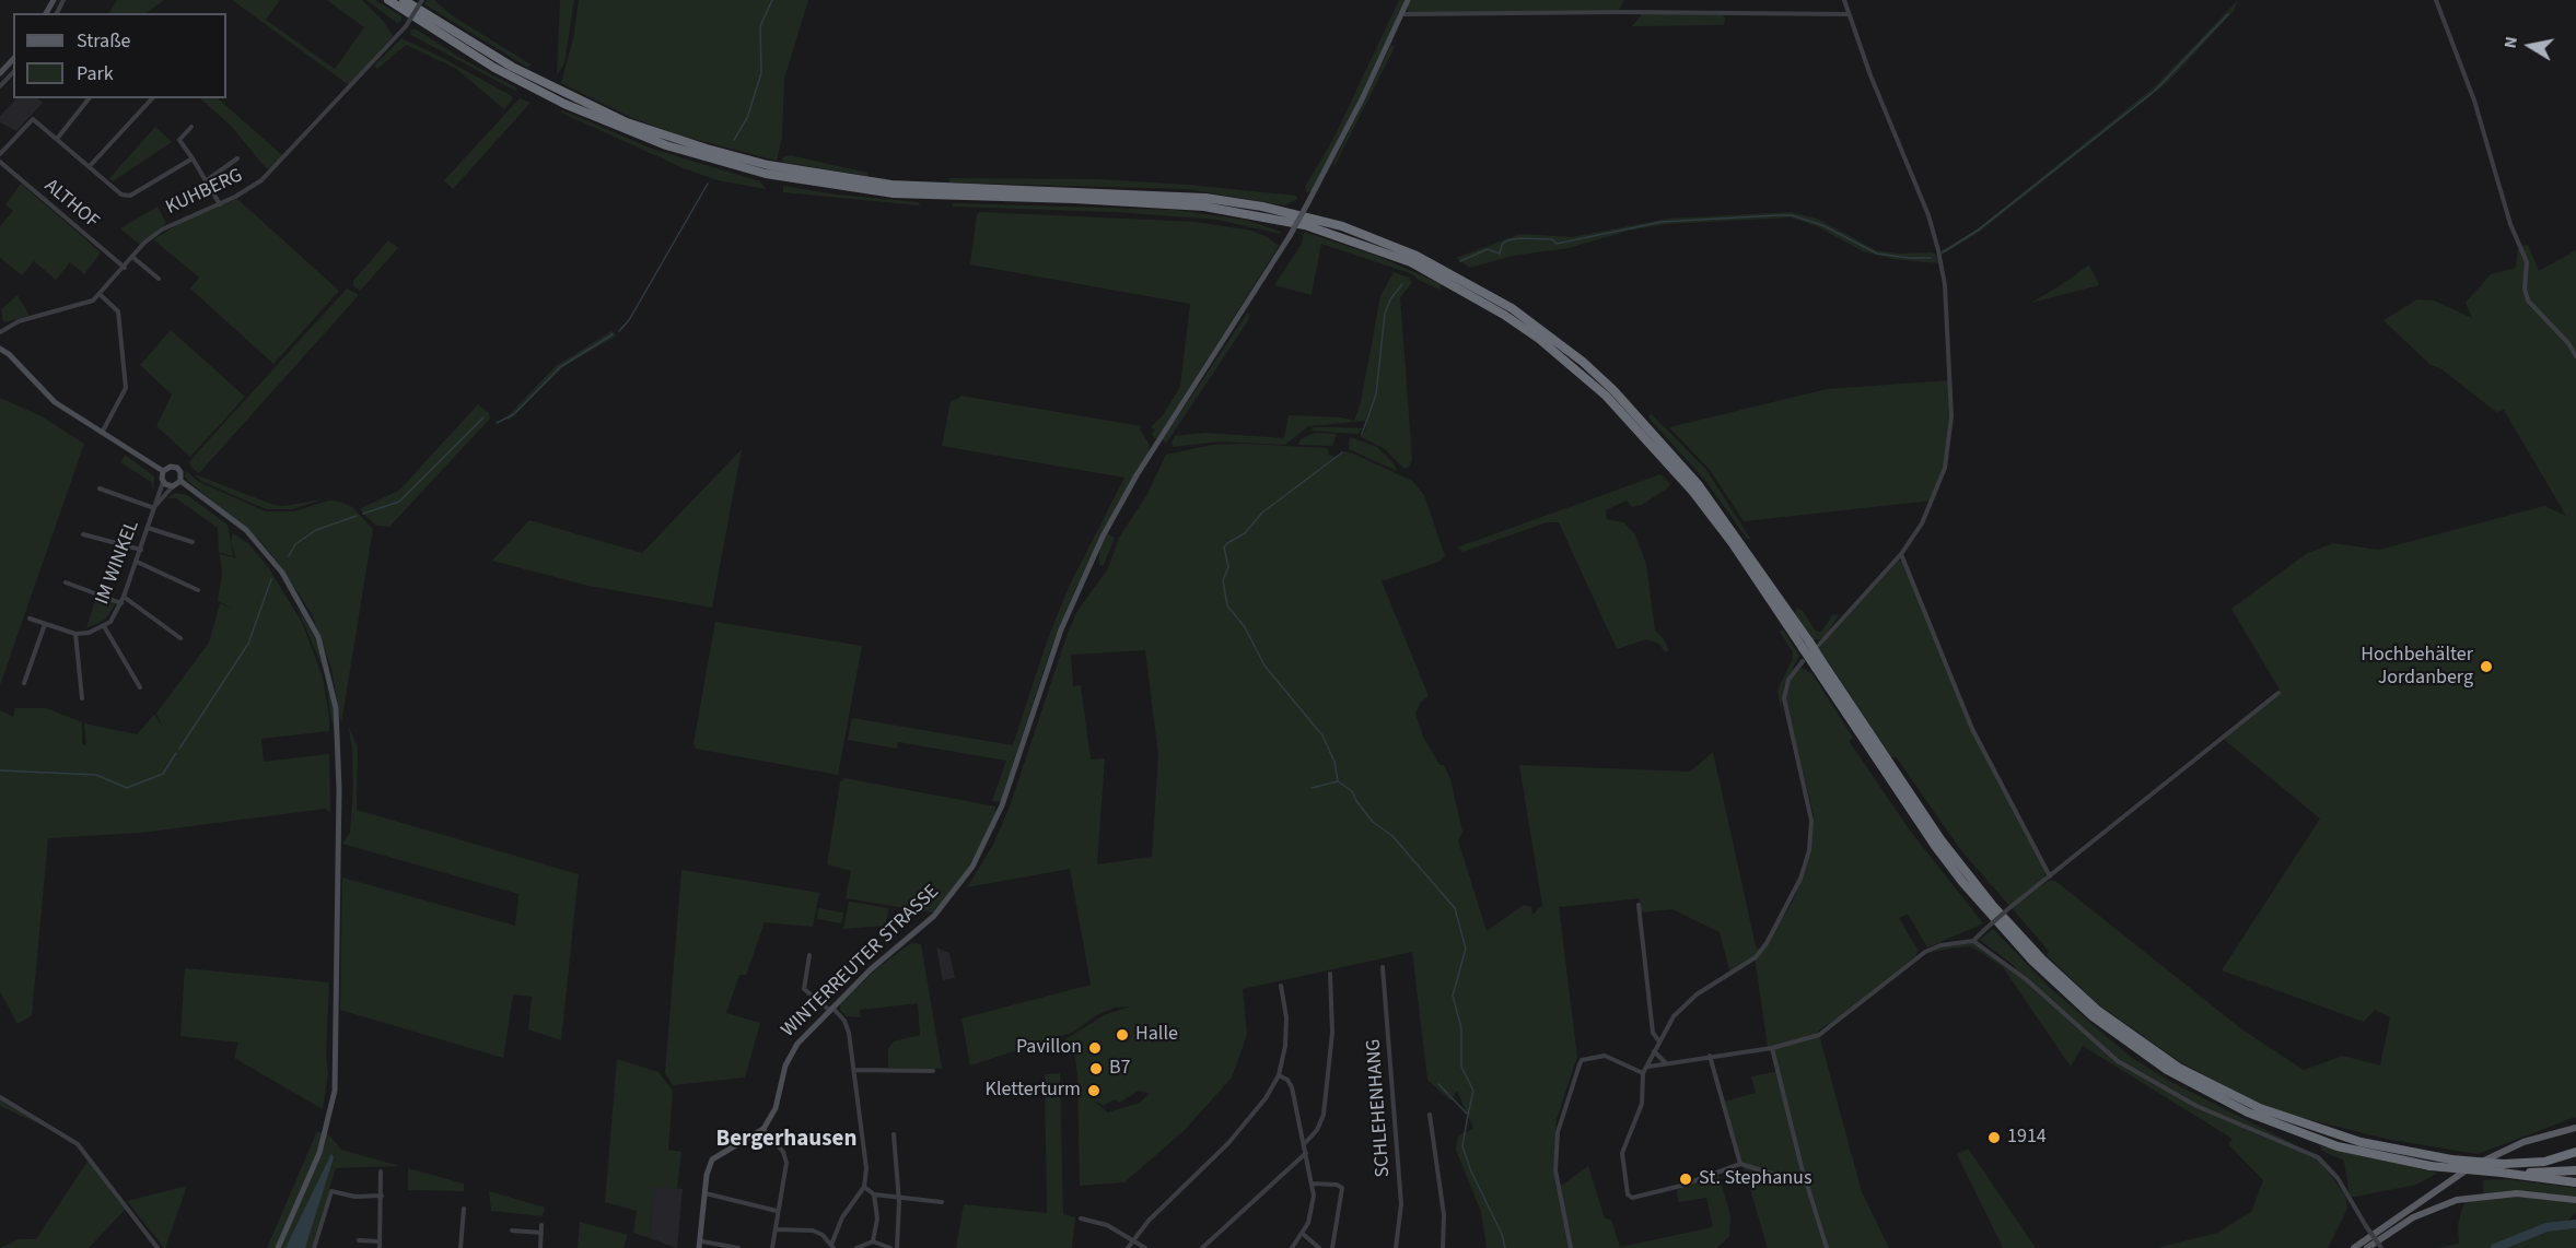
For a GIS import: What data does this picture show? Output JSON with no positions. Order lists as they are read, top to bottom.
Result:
{
  "streets": {
    "street": [
      "KUHBERG",
      "ALTHOF",
      "IM WINKEL",
      "WINTERREUTER STRASSE",
      "SCHLEHENHANG"
    ]
  },
  "crossings": [
    ["KUHBERG", "ALTHOF"]
  ],
  "districts": ["Bergerhausen"],
  "places": [
    "Hochbehälter Jordanberg",
    "Halle",
    "Pavillon",
    "B7",
    "Kletterturm",
    "1914",
    "St. Stephanus"
  ],
  "legend": ["Straße", "Park"],
  "north": "left"
}
